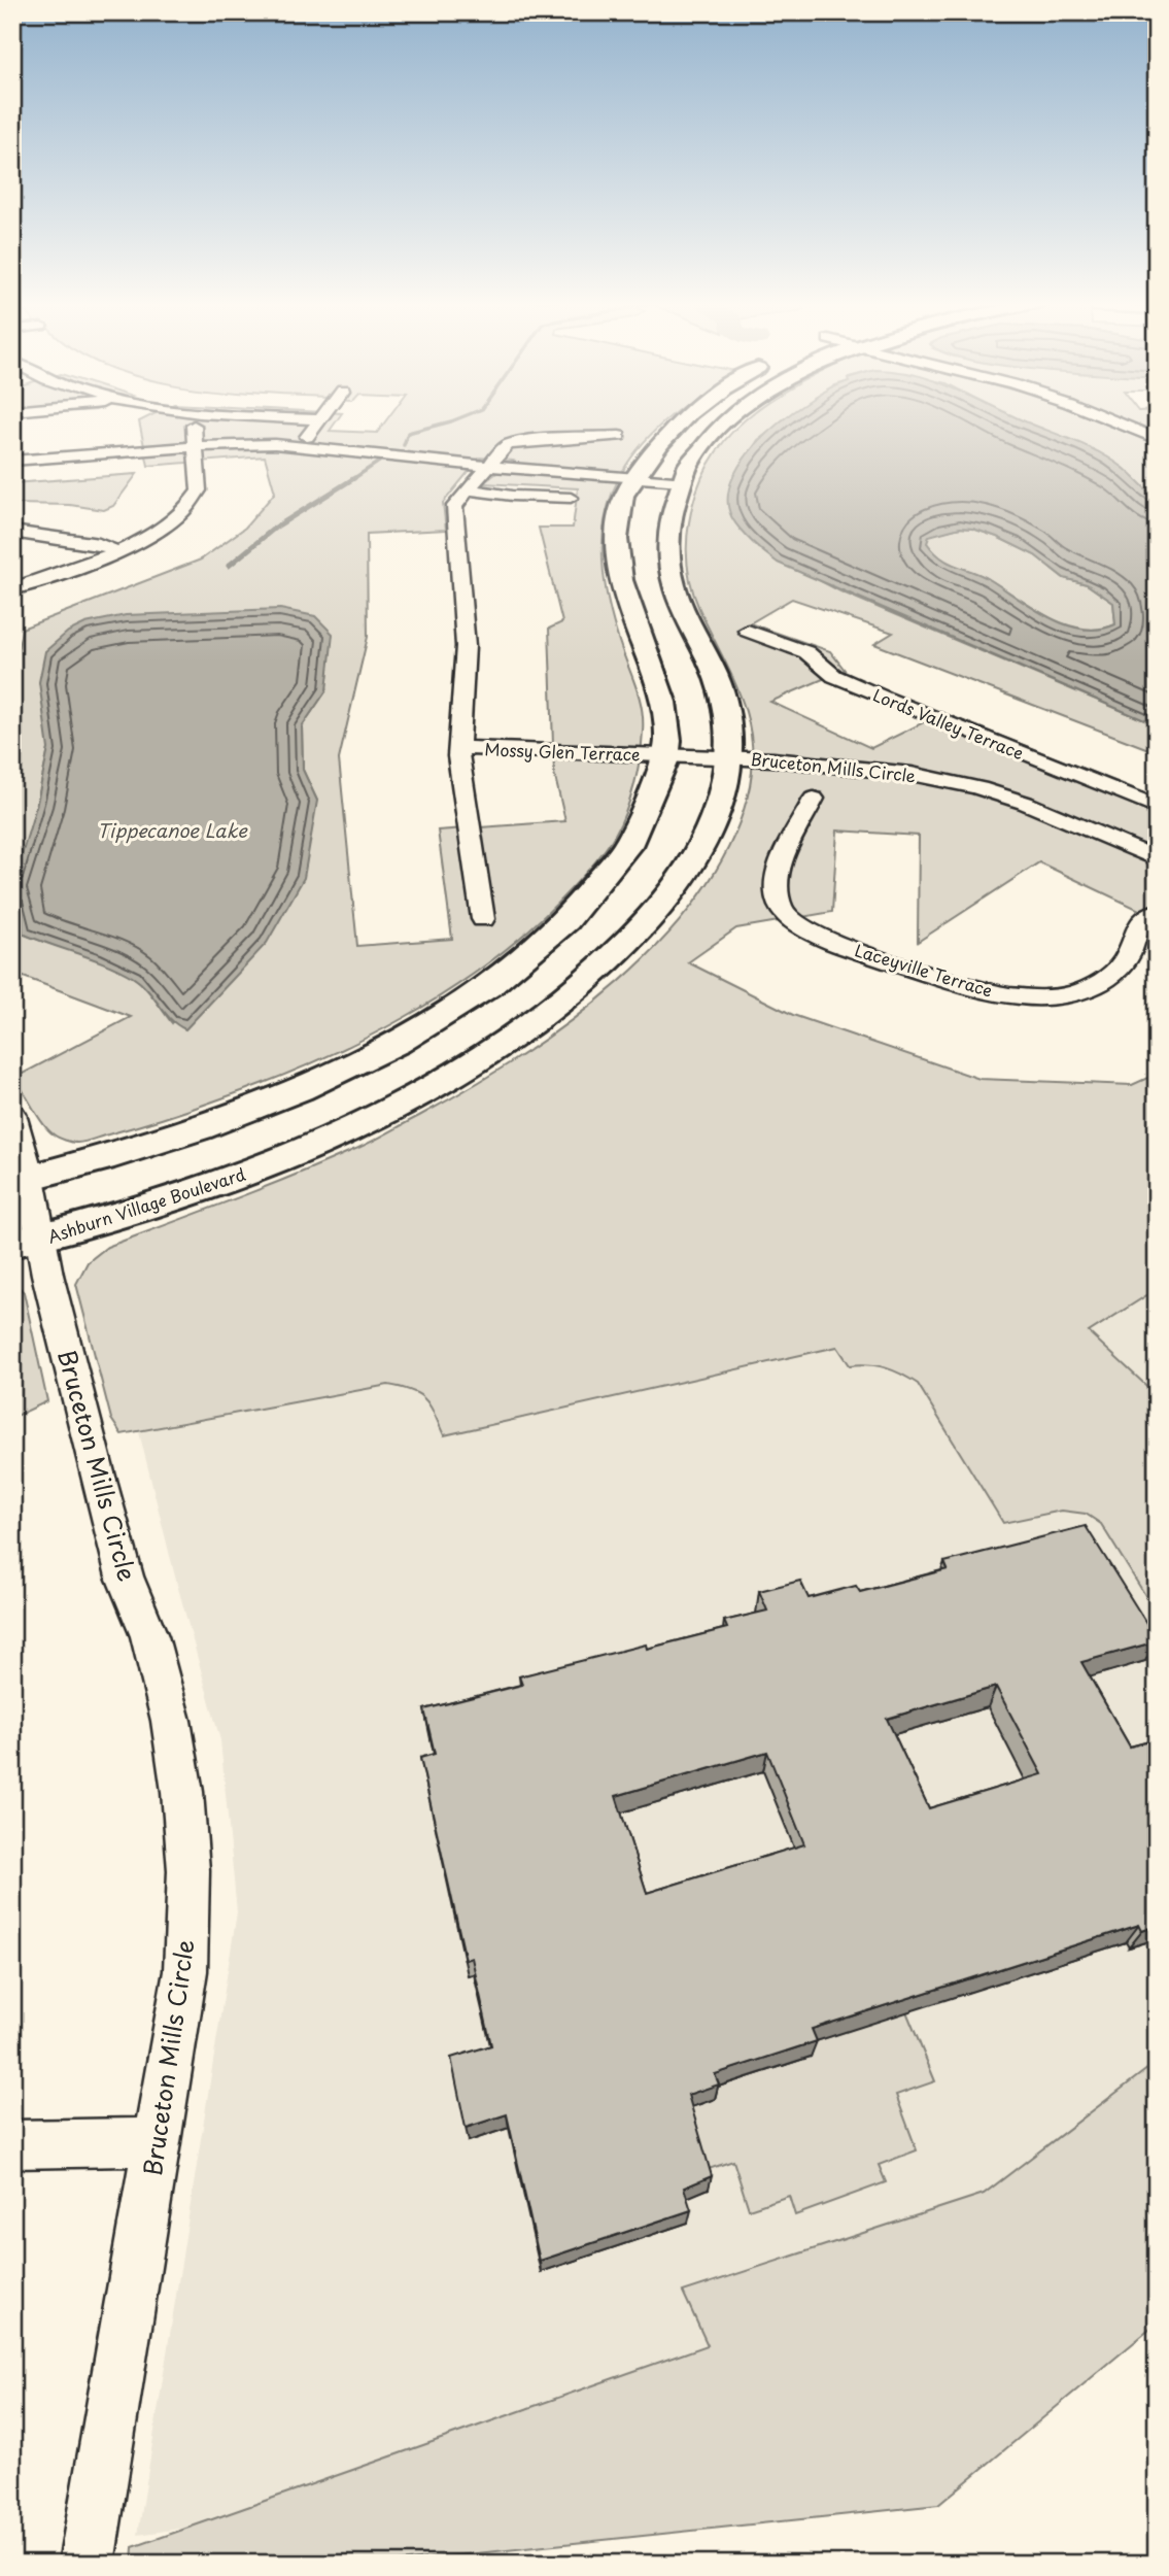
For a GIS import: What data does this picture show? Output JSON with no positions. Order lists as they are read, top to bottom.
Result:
{
  "streets": {
    "main road": ["Ashburn Village Boulevard"],
    "street": [
      "Lords Valley Terrace",
      "Mossy Glen Terrace",
      "Bruceton Mills Circle",
      "Laceyville Terrace"
    ]
  },
  "crossings": [
    ["Mossy Glen Terrace", "Bruceton Mills Circle"],
    ["Bruceton Mills Circle", "Ashburn Village Boulevard"]
  ],
  "water": ["Tippecanoe Lake"]
}
